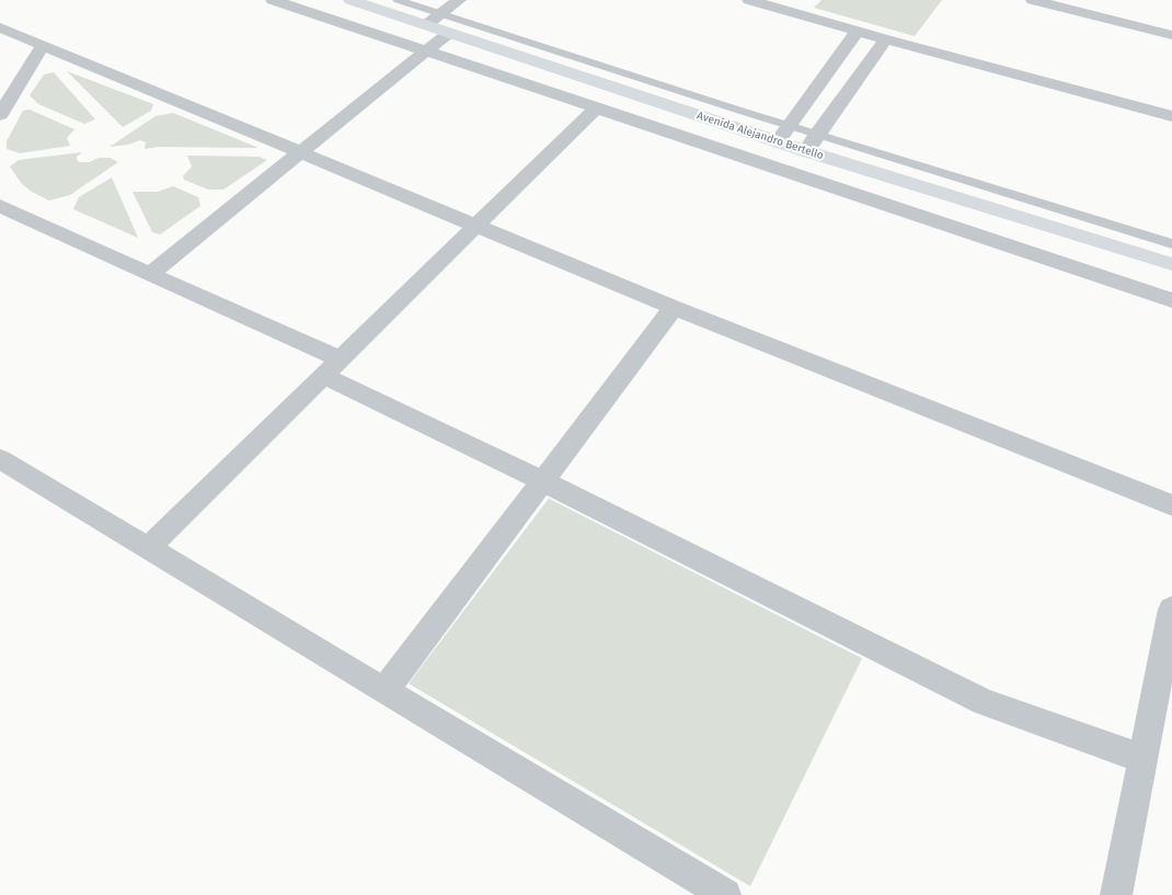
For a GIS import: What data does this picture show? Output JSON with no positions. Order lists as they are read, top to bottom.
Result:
{
  "streets": {
    "main road": ["Avenida Alejandro Bertello"]
  }
}
